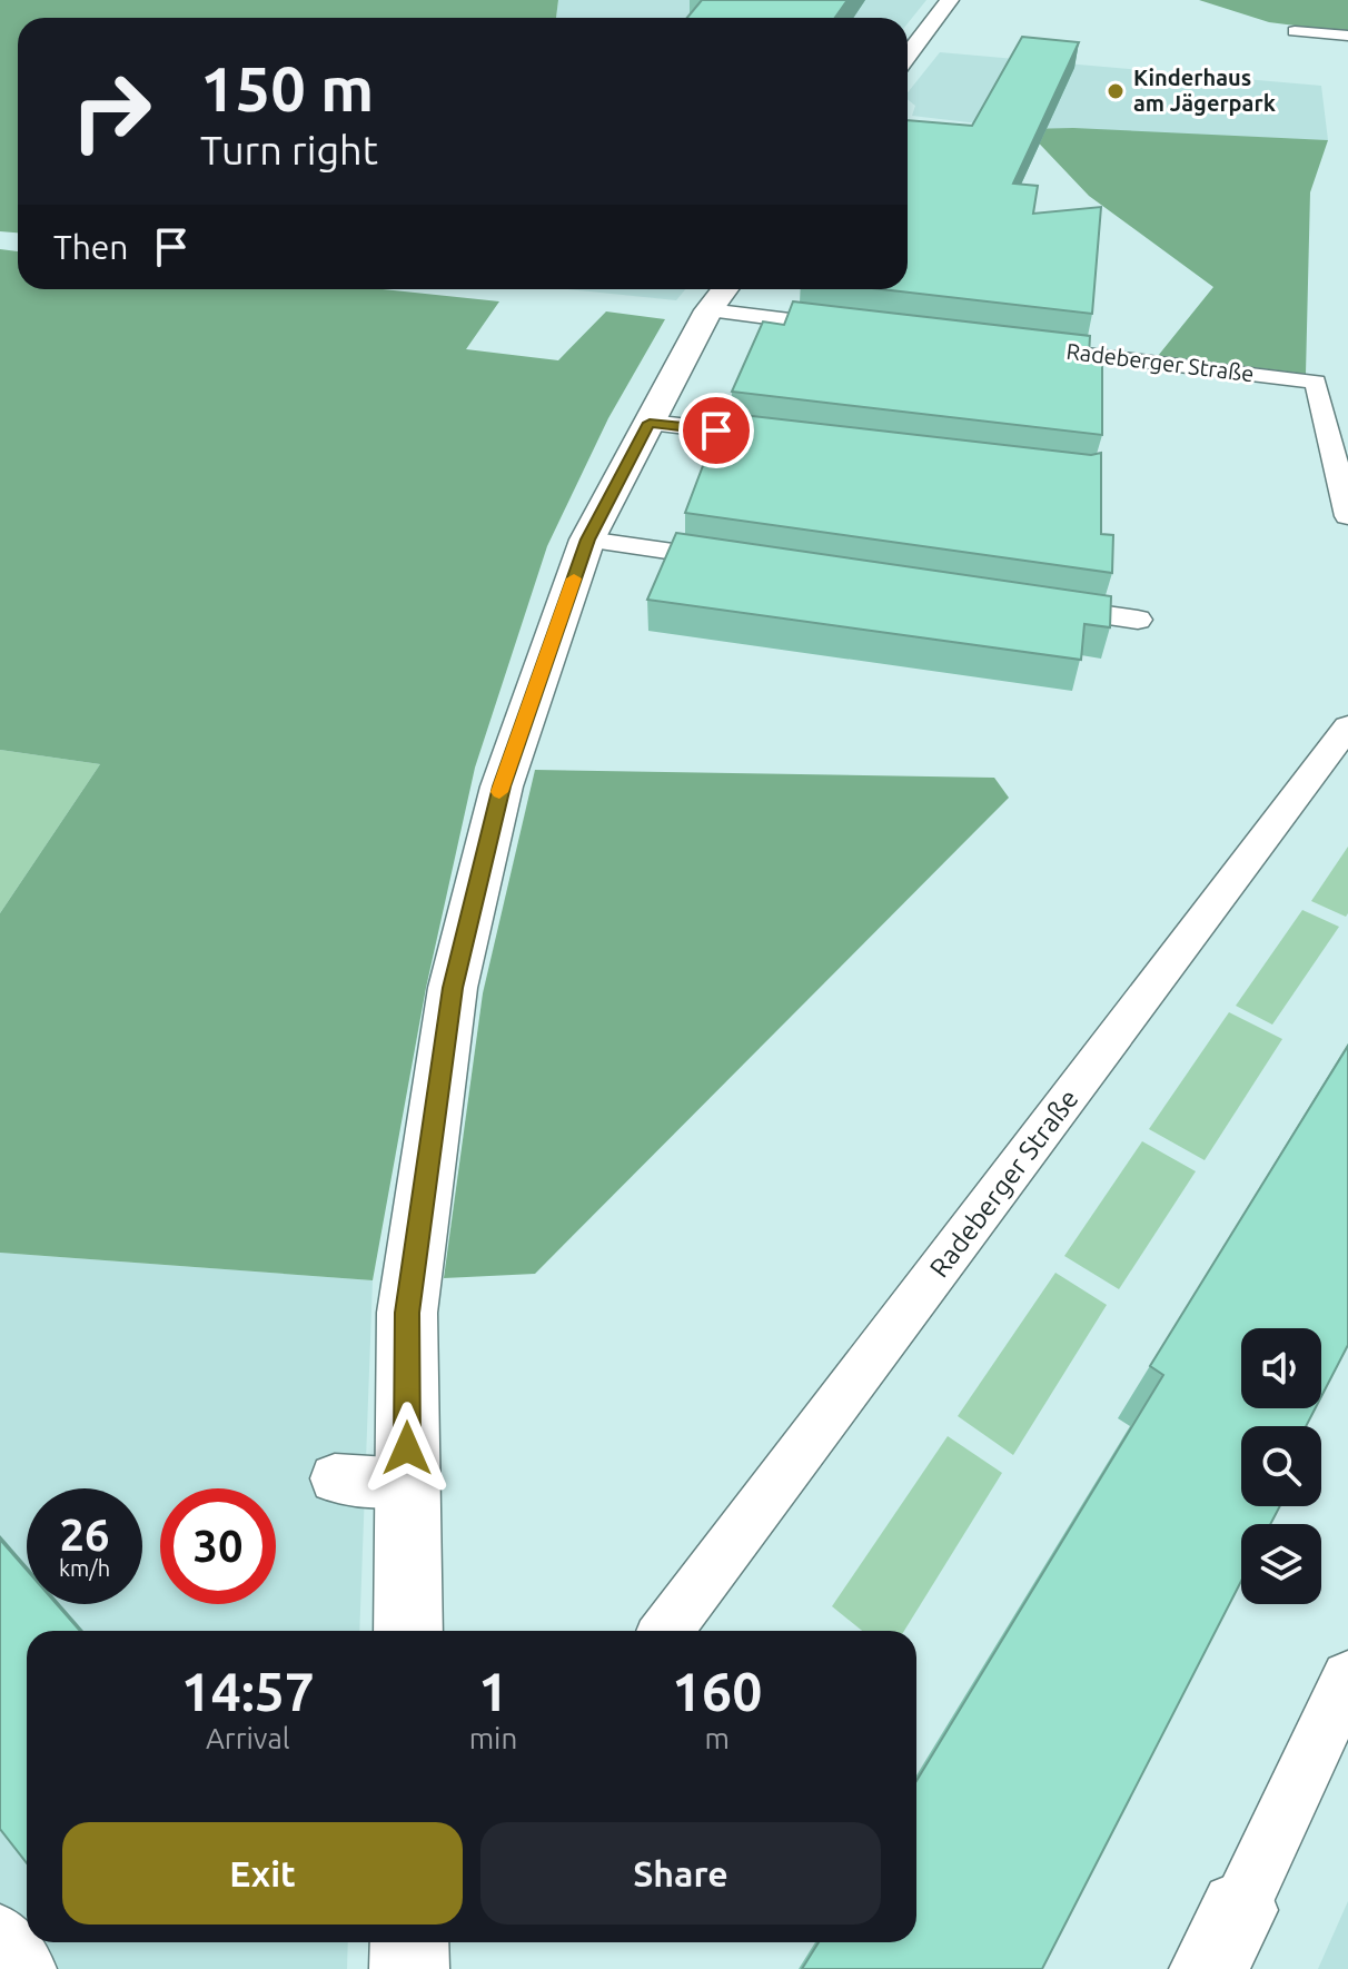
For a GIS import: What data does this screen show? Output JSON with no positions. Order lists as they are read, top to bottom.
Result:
{
  "streets": {
    "lane": ["Radeberger Straße"]
  },
  "places": ["Kinderhaus am Jägerpark"],
  "page": {
    "turn": ["150 m", "Turn right"],
    "then": "Then",
    "speed": "26 km/h",
    "limit": "30",
    "eta": [
      "14:57",
      "Arrival",
      "1",
      "min",
      "160",
      "m"
    ],
    "buttons": ["Exit", "Share"]
  }
}
